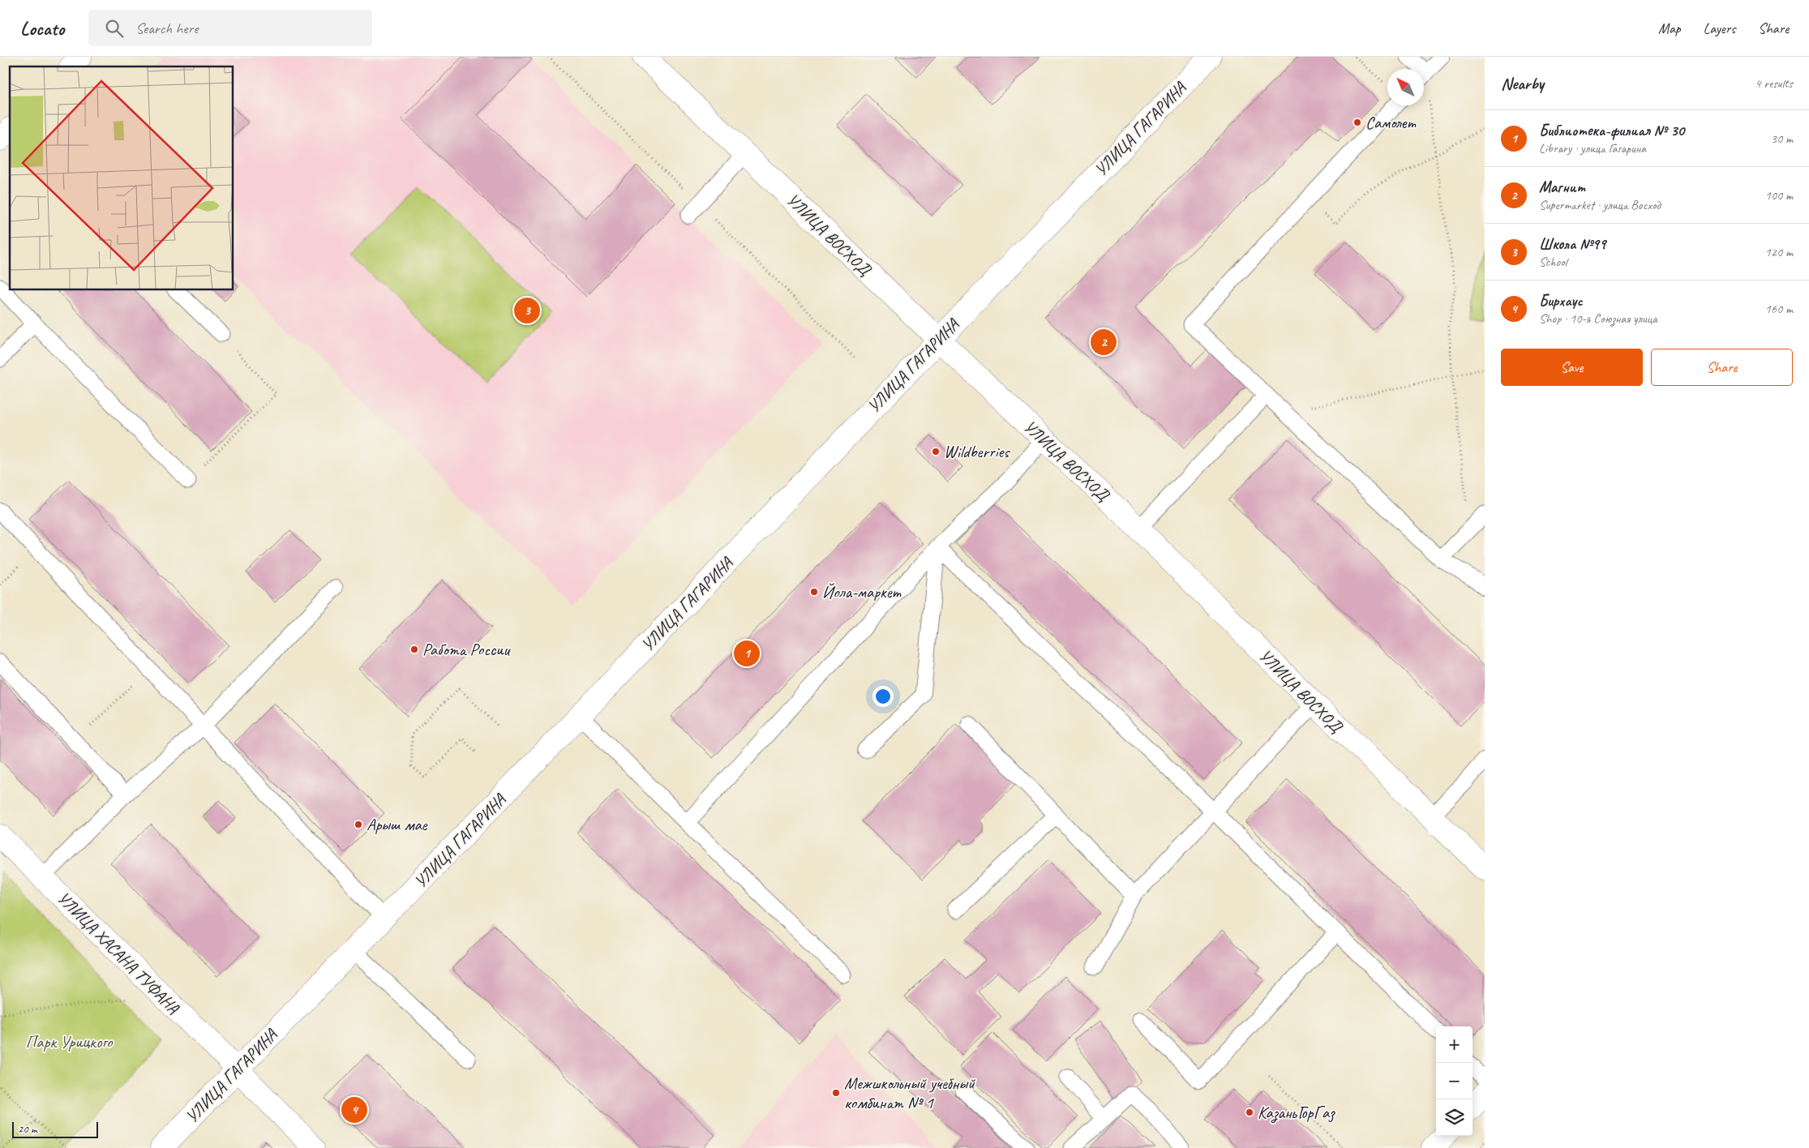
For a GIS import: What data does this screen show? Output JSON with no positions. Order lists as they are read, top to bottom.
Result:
{
  "streets": {
    "street": ["УЛИЦА ГАГАРИНА", "УЛИЦА ВОСХОД", "УЛИЦА ХАСАНА ТУФАНА"]
  },
  "crossings": [
    ["УЛИЦА ГАГАРИНА", "УЛИЦА ВОСХОД"],
    ["УЛИЦА ГАГАРИНА", "УЛИЦА ХАСАНА ТУФАНА"]
  ],
  "parks": ["Парк Урицкого"],
  "places": [
    "Самолет",
    "Wildberries",
    "Йола-маркет",
    "Работа России",
    "Арыш мае",
    "Межшкольный учебный комбинат № 1",
    "КазаньГорГаз"
  ],
  "scale_bar": "20 m",
  "north": "top left",
  "page": {
    "header": "Locato",
    "search": "Search here",
    "nav": ["Map", "Layers", "Share"],
    "heading": ["Nearby", "4 results"],
    "list": [
      {
        "mark": "1",
        "name": "Библиотека-филиал № 30",
        "note": "Library · улица Гагарина",
        "value": "30 m"
      },
      {
        "mark": "2",
        "name": "Магнит",
        "note": "Supermarket · улица Восход",
        "value": "100 m"
      },
      {
        "mark": "3",
        "name": "Школа №99",
        "note": "School",
        "value": "120 m"
      },
      {
        "mark": "4",
        "name": "Бирхаус",
        "note": "Shop · 10-я Союзная улица",
        "value": "160 m"
      }
    ],
    "pins": [
      "3",
      "2",
      "1",
      "4"
    ],
    "buttons": ["Save", "Share"],
    "map_buttons": ["+", "−"],
    "scale": "20 m"
  }
}
